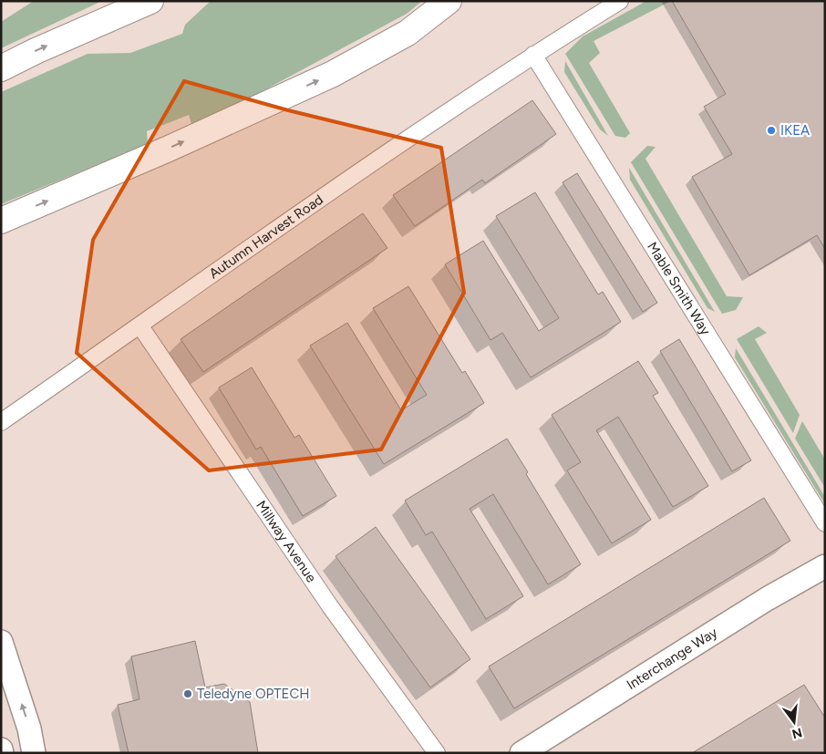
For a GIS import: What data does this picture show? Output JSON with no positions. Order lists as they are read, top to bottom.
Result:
{
  "streets": {
    "street": [
      "Autumn Harvest Road",
      "Mable Smith Way",
      "Millway Avenue",
      "Interchange Way"
    ]
  },
  "crossings": [
    ["Autumn Harvest Road", "Mable Smith Way"],
    ["Autumn Harvest Road", "Millway Avenue"]
  ],
  "places": ["IKEA", "Teledyne OPTECH"],
  "north": "bottom"
}
